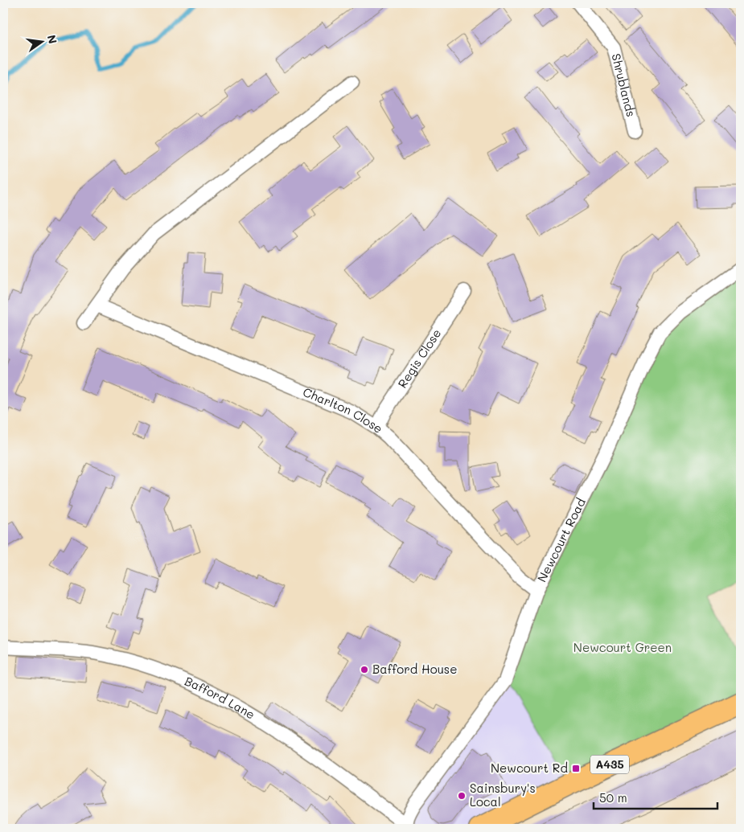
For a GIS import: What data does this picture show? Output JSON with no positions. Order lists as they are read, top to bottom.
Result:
{
  "streets": {
    "main road": ["A435"],
    "street": [
      "Shrublands",
      "Regis Close",
      "Charlton Close",
      "Newcourt Road",
      "Bafford Lane"
    ]
  },
  "crossings": [
    ["Regis Close", "Charlton Close"],
    ["Charlton Close", "Newcourt Road"],
    ["Newcourt Road", "Bafford Lane"]
  ],
  "parks": ["Newcourt Green"],
  "places": {
    "other": ["Bafford House", "Sainsbury's Local"],
    "transit": ["Newcourt Rd"]
  },
  "scale_bar": "50 m",
  "north": "right"
}
